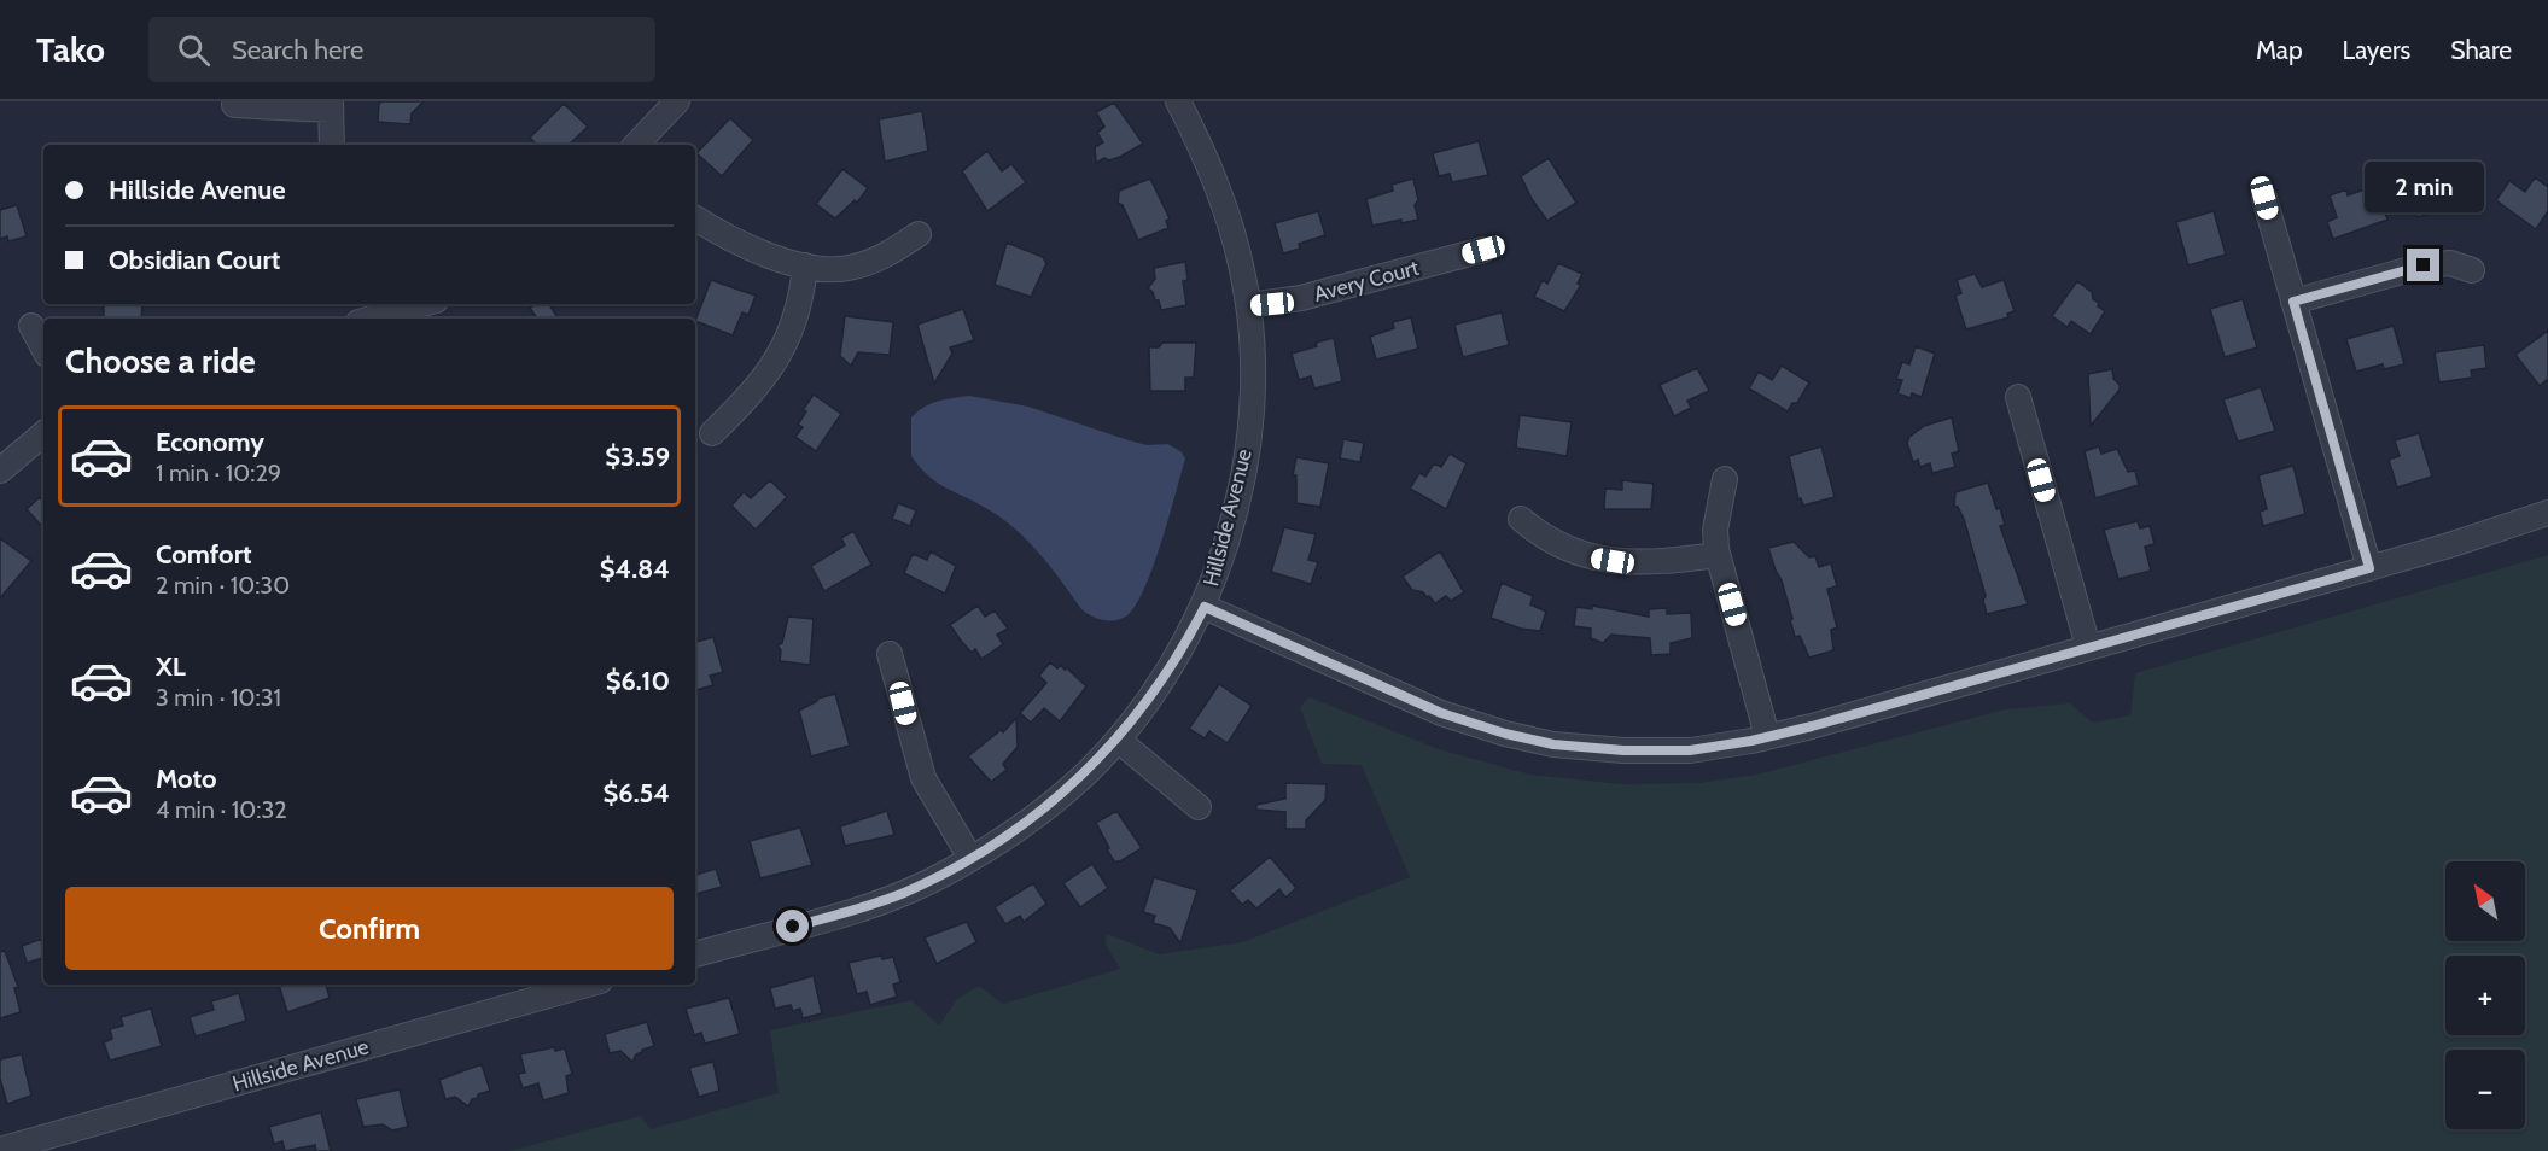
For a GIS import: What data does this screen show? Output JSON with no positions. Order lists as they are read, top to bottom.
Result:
{
  "streets": {
    "street": ["Avery Court", "Hillside Avenue"]
  },
  "crossings": [
    ["Avery Court", "Hillside Avenue"]
  ],
  "north": "top left",
  "page": {
    "header": "Tako",
    "search": "Search here",
    "nav": ["Map", "Layers", "Share"],
    "banner": ["Hillside Avenue", "Obsidian Court"],
    "bubble": "2 min",
    "heading": "Choose a ride",
    "list": [
      {
        "name": "Economy",
        "note": "1 min · 10:29",
        "value": "$3.59"
      },
      {
        "name": "Comfort",
        "note": "2 min · 10:30",
        "value": "$4.84"
      },
      {
        "name": "XL",
        "note": "3 min · 10:31",
        "value": "$6.10"
      },
      {
        "name": "Moto",
        "note": "4 min · 10:32",
        "value": "$6.54"
      }
    ],
    "map_buttons": ["+", "−"],
    "buttons": "Confirm"
  }
}
